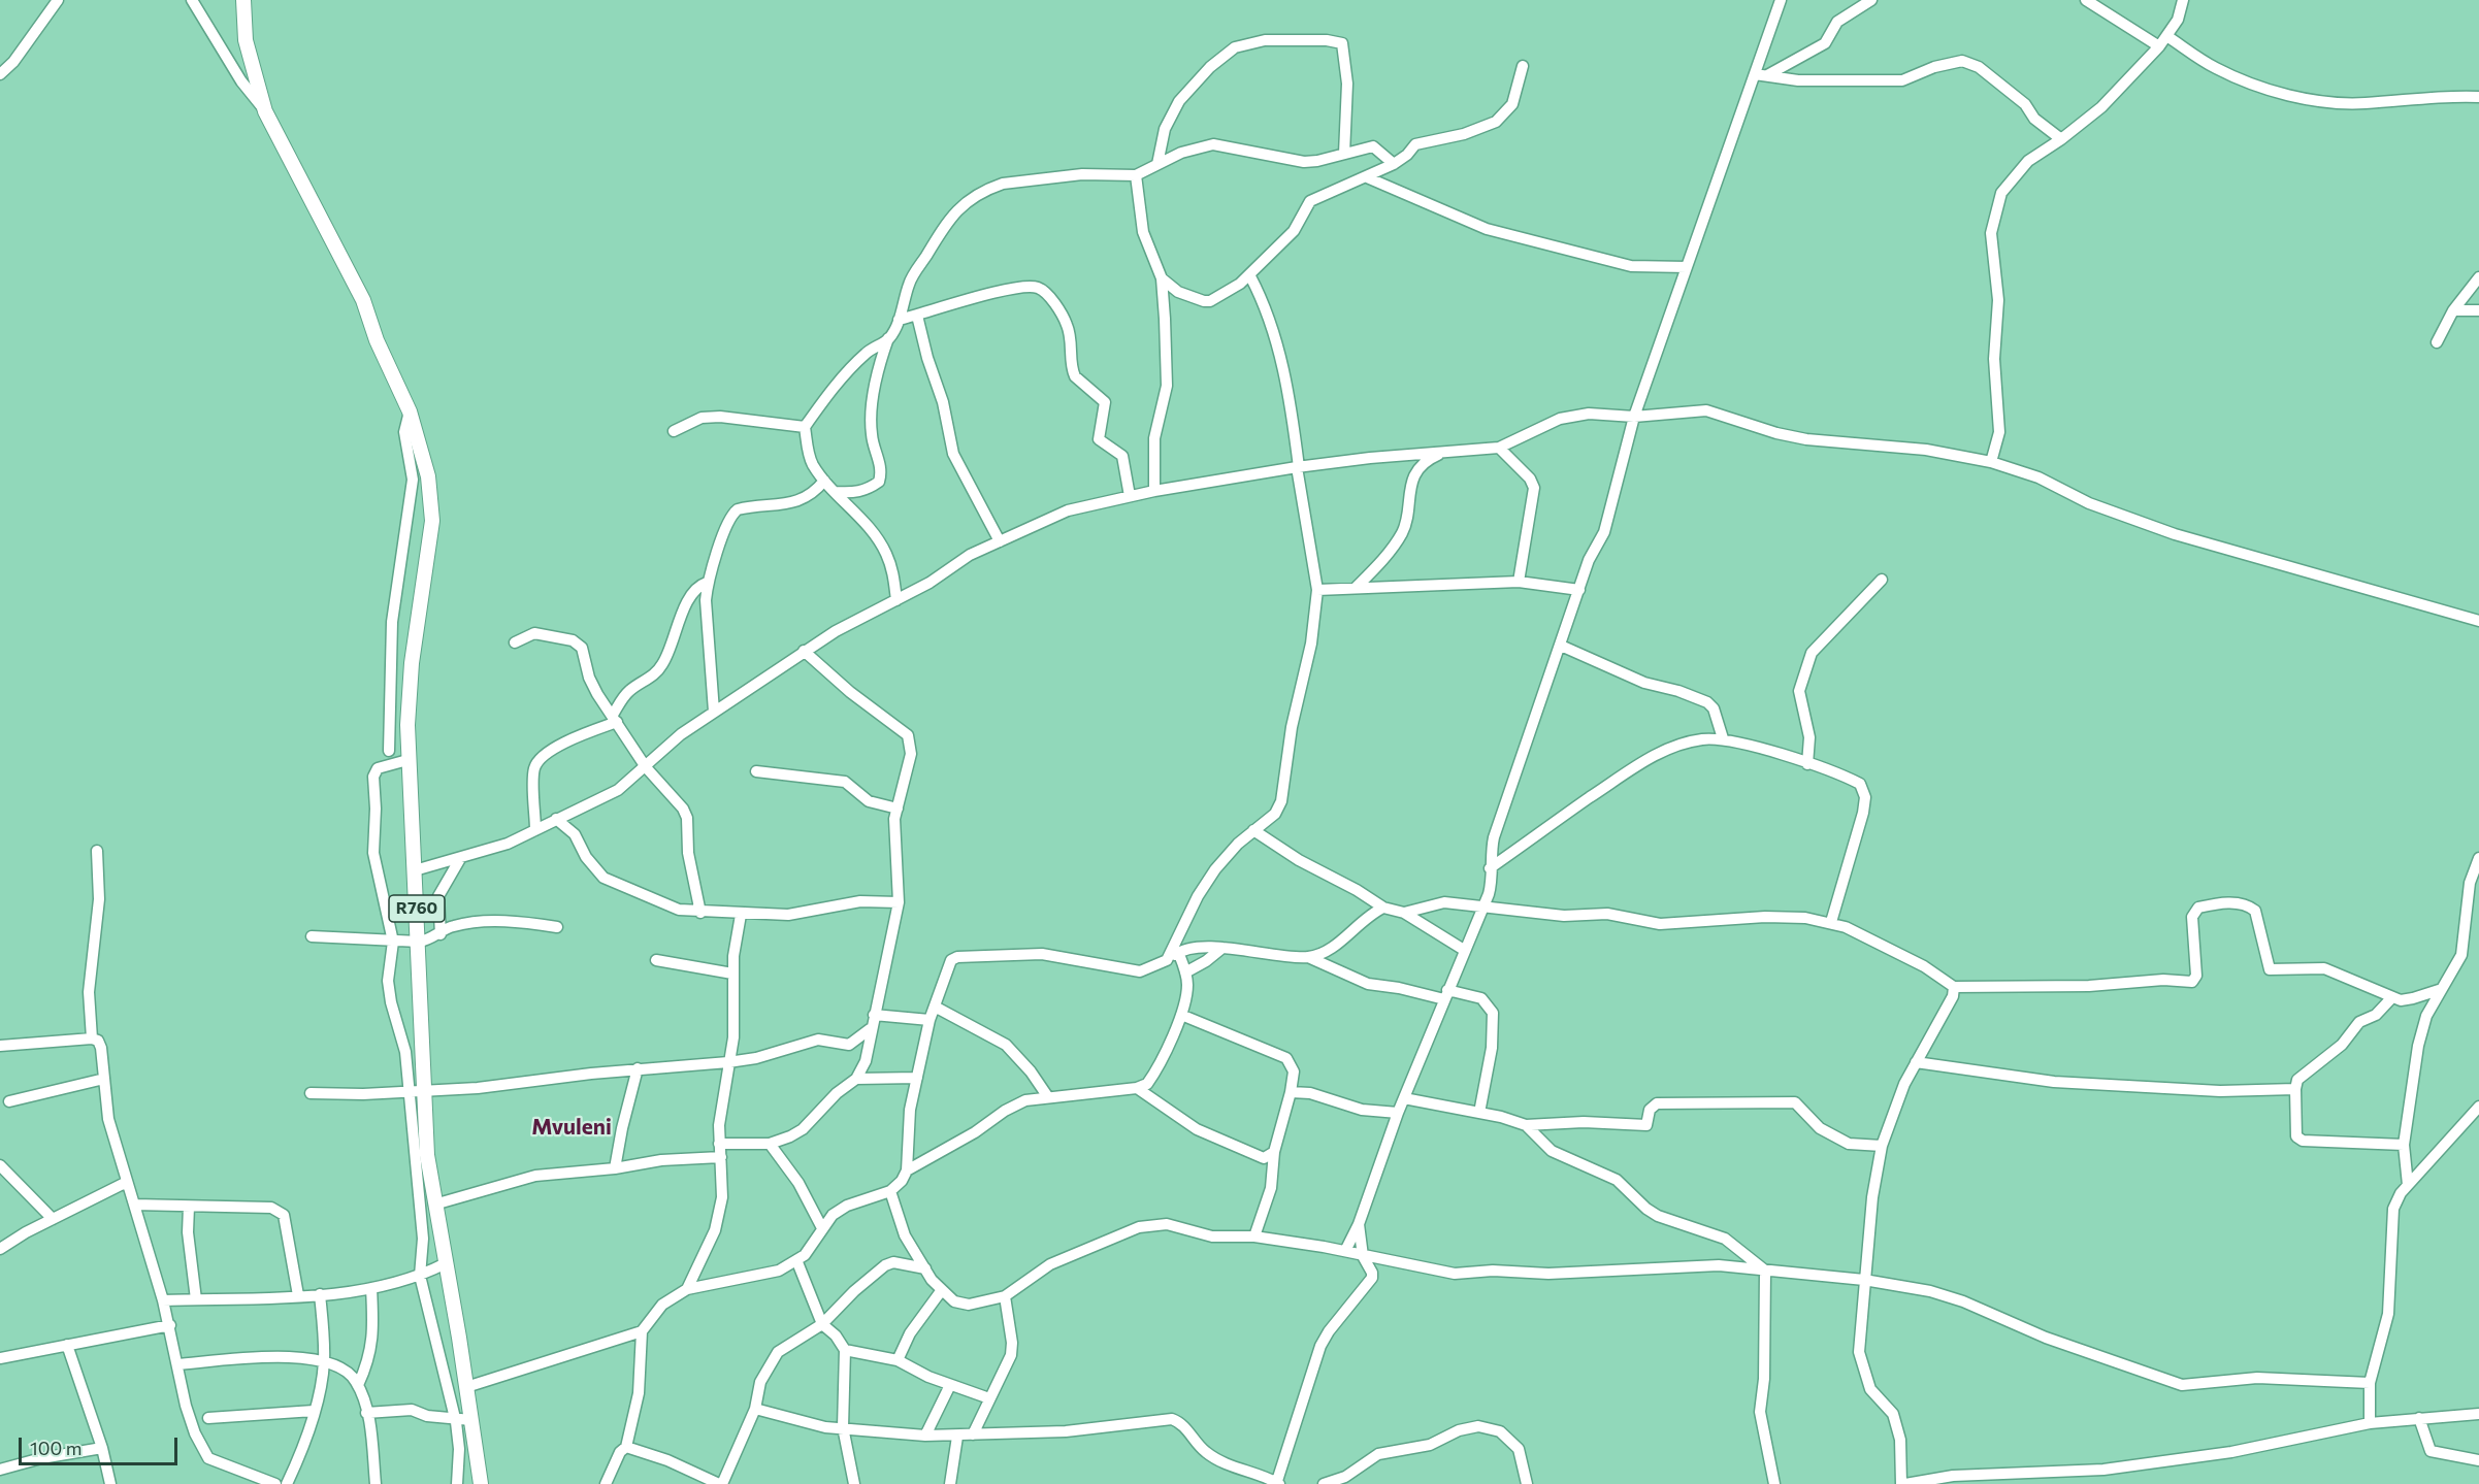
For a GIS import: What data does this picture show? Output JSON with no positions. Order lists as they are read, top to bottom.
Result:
{
  "streets": {
    "main road": ["R760"]
  },
  "districts": ["Mvuleni"],
  "scale_bar": "100 m"
}
